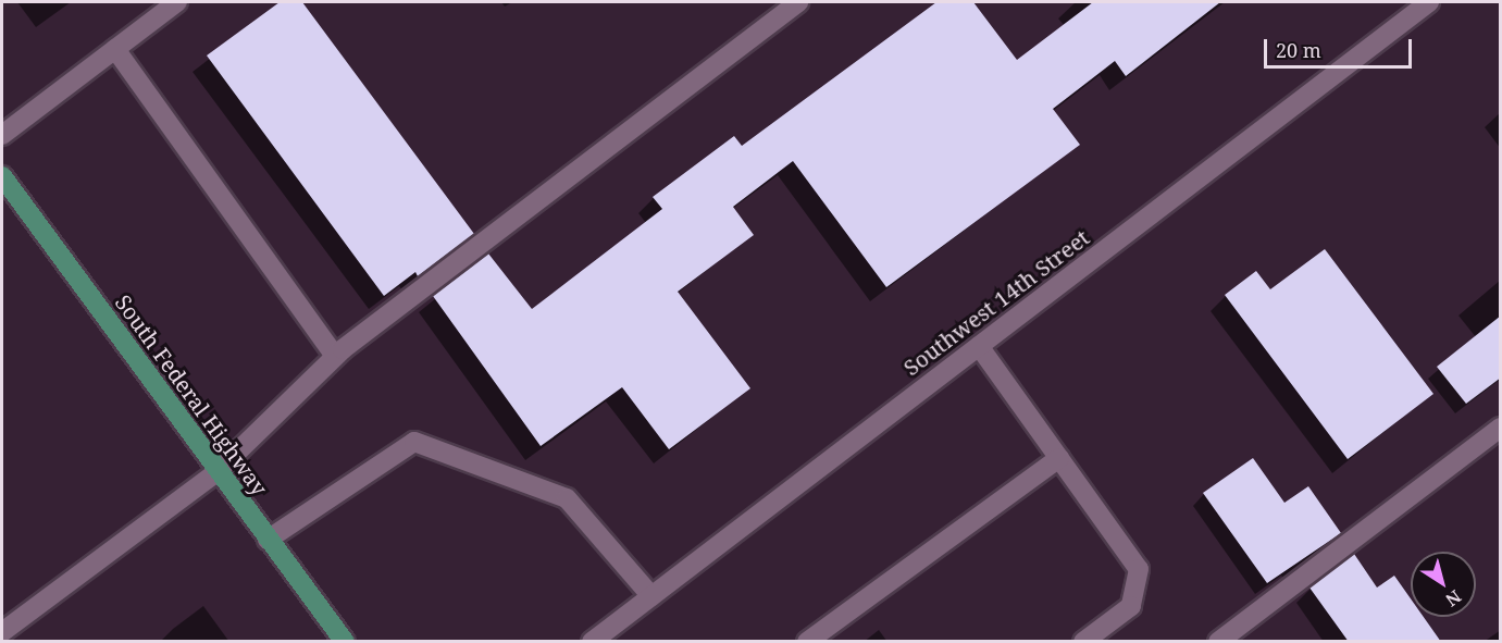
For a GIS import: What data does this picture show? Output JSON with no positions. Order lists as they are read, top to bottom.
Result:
{
  "streets": {
    "main road": ["South Federal Highway"],
    "street": ["Southwest 14th Street"]
  },
  "scale_bar": "20 m",
  "north": "bottom right"
}
